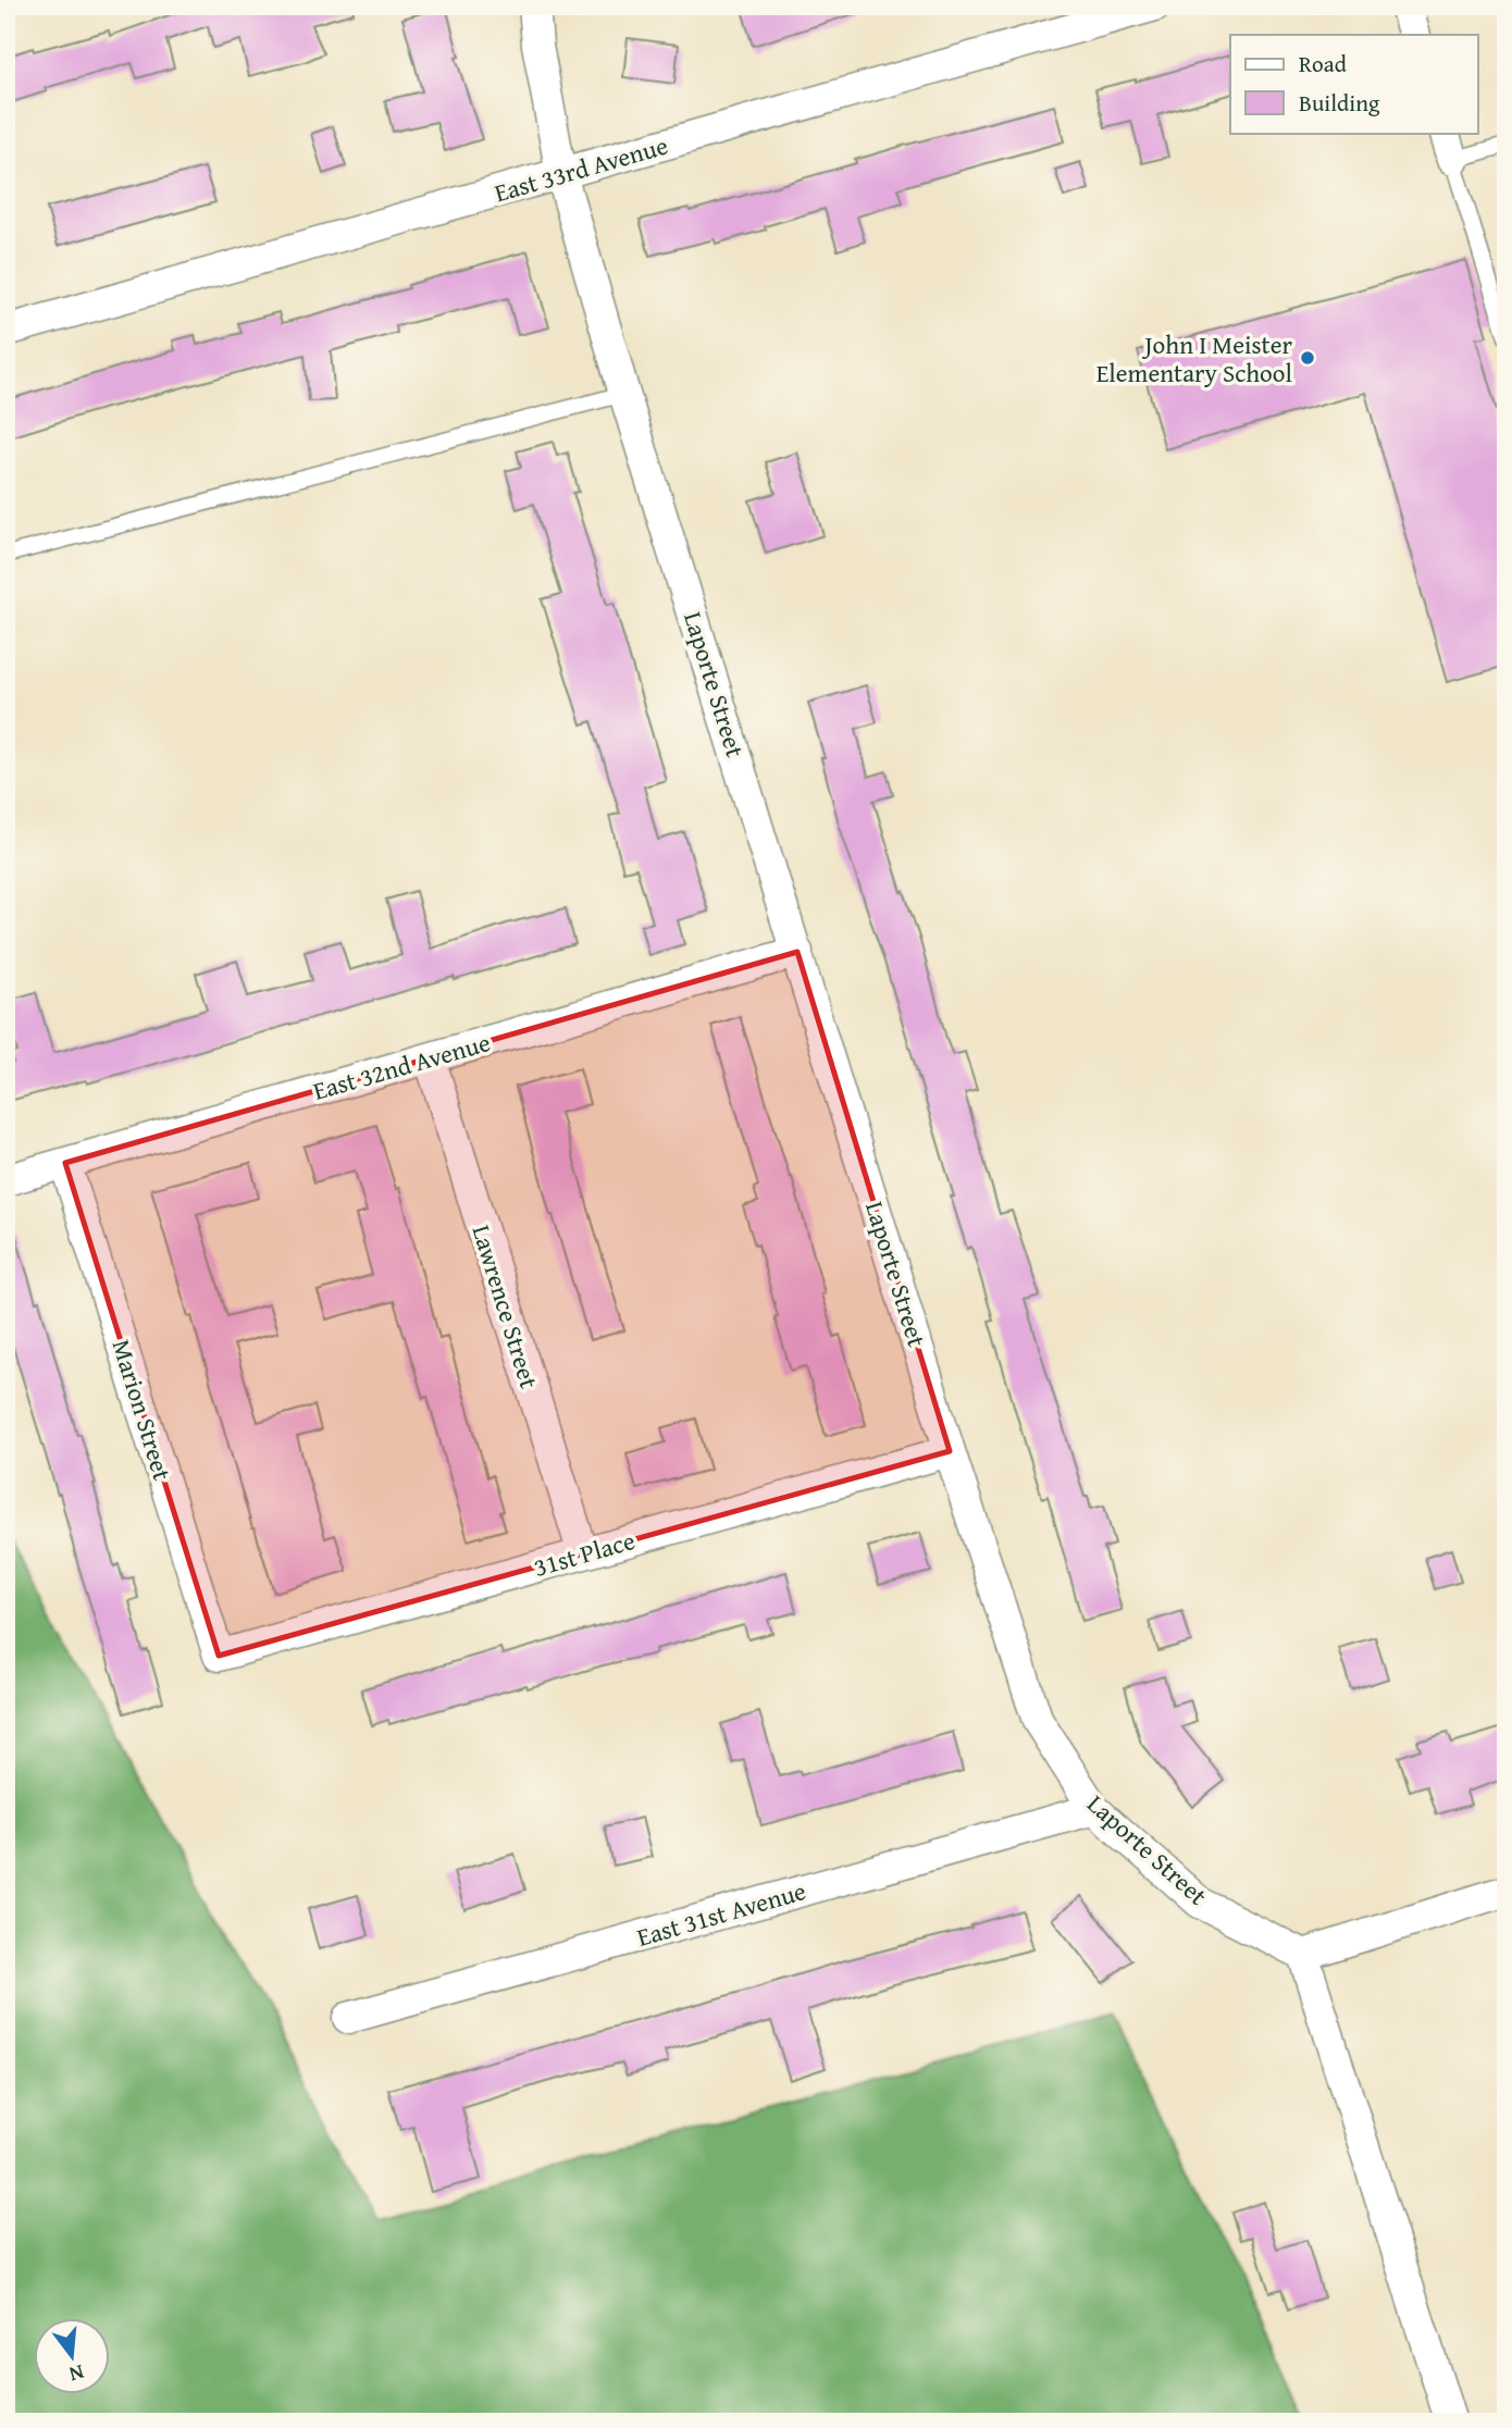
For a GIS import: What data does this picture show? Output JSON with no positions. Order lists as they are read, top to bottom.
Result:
{
  "streets": {
    "street": [
      "East 33rd Avenue",
      "Laporte Street",
      "East 32nd Avenue",
      "Lawrence Street",
      "Marion Street",
      "31st Place",
      "East 31st Avenue"
    ]
  },
  "crossings": [
    ["East 33rd Avenue", "Laporte Street"],
    ["Laporte Street", "East 32nd Avenue"],
    ["Laporte Street", "31st Place"],
    ["Laporte Street", "East 31st Avenue"],
    ["East 32nd Avenue", "Lawrence Street"],
    ["East 32nd Avenue", "Marion Street"],
    ["Lawrence Street", "31st Place"],
    ["Marion Street", "31st Place"]
  ],
  "places": ["John I Meister Elementary School"],
  "legend": ["Road", "Building"],
  "north": "bottom"
}
